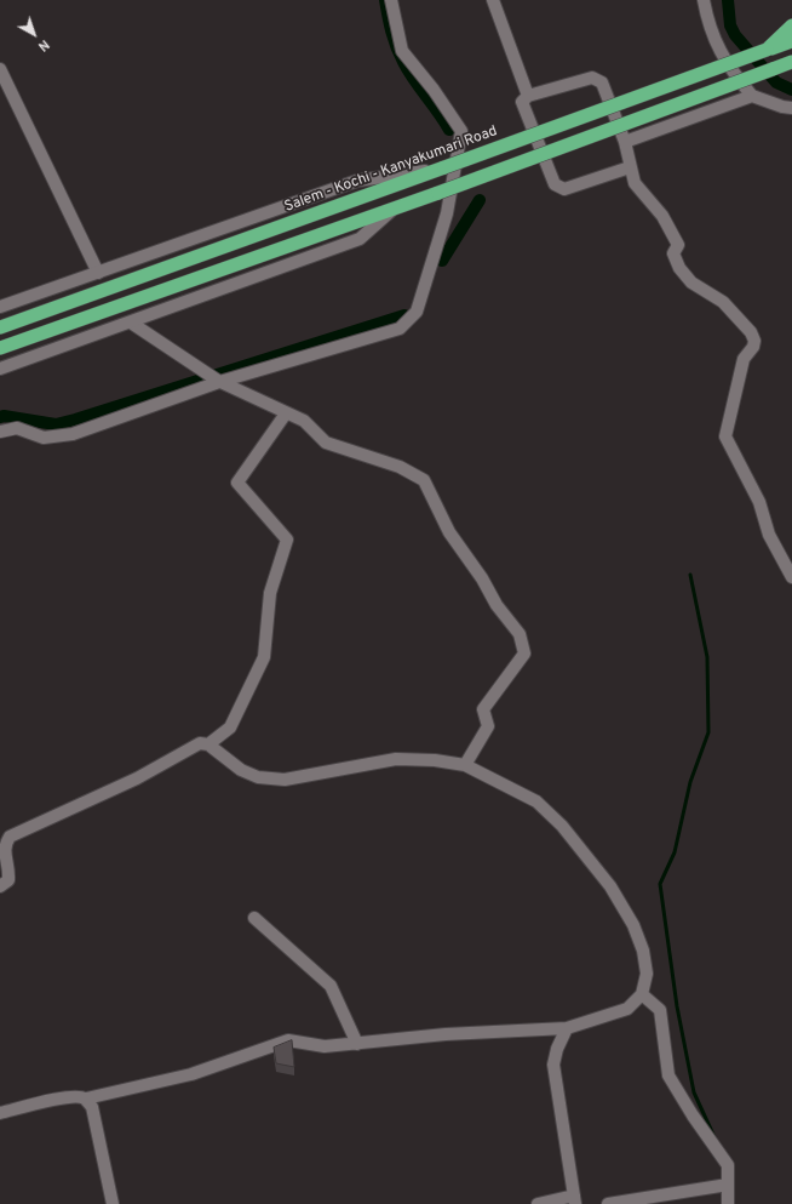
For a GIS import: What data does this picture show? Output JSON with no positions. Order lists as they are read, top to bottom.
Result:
{
  "streets": {
    "highway": ["Salem - Kochi - Kanyakumari Road"]
  },
  "north": "bottom right"
}
